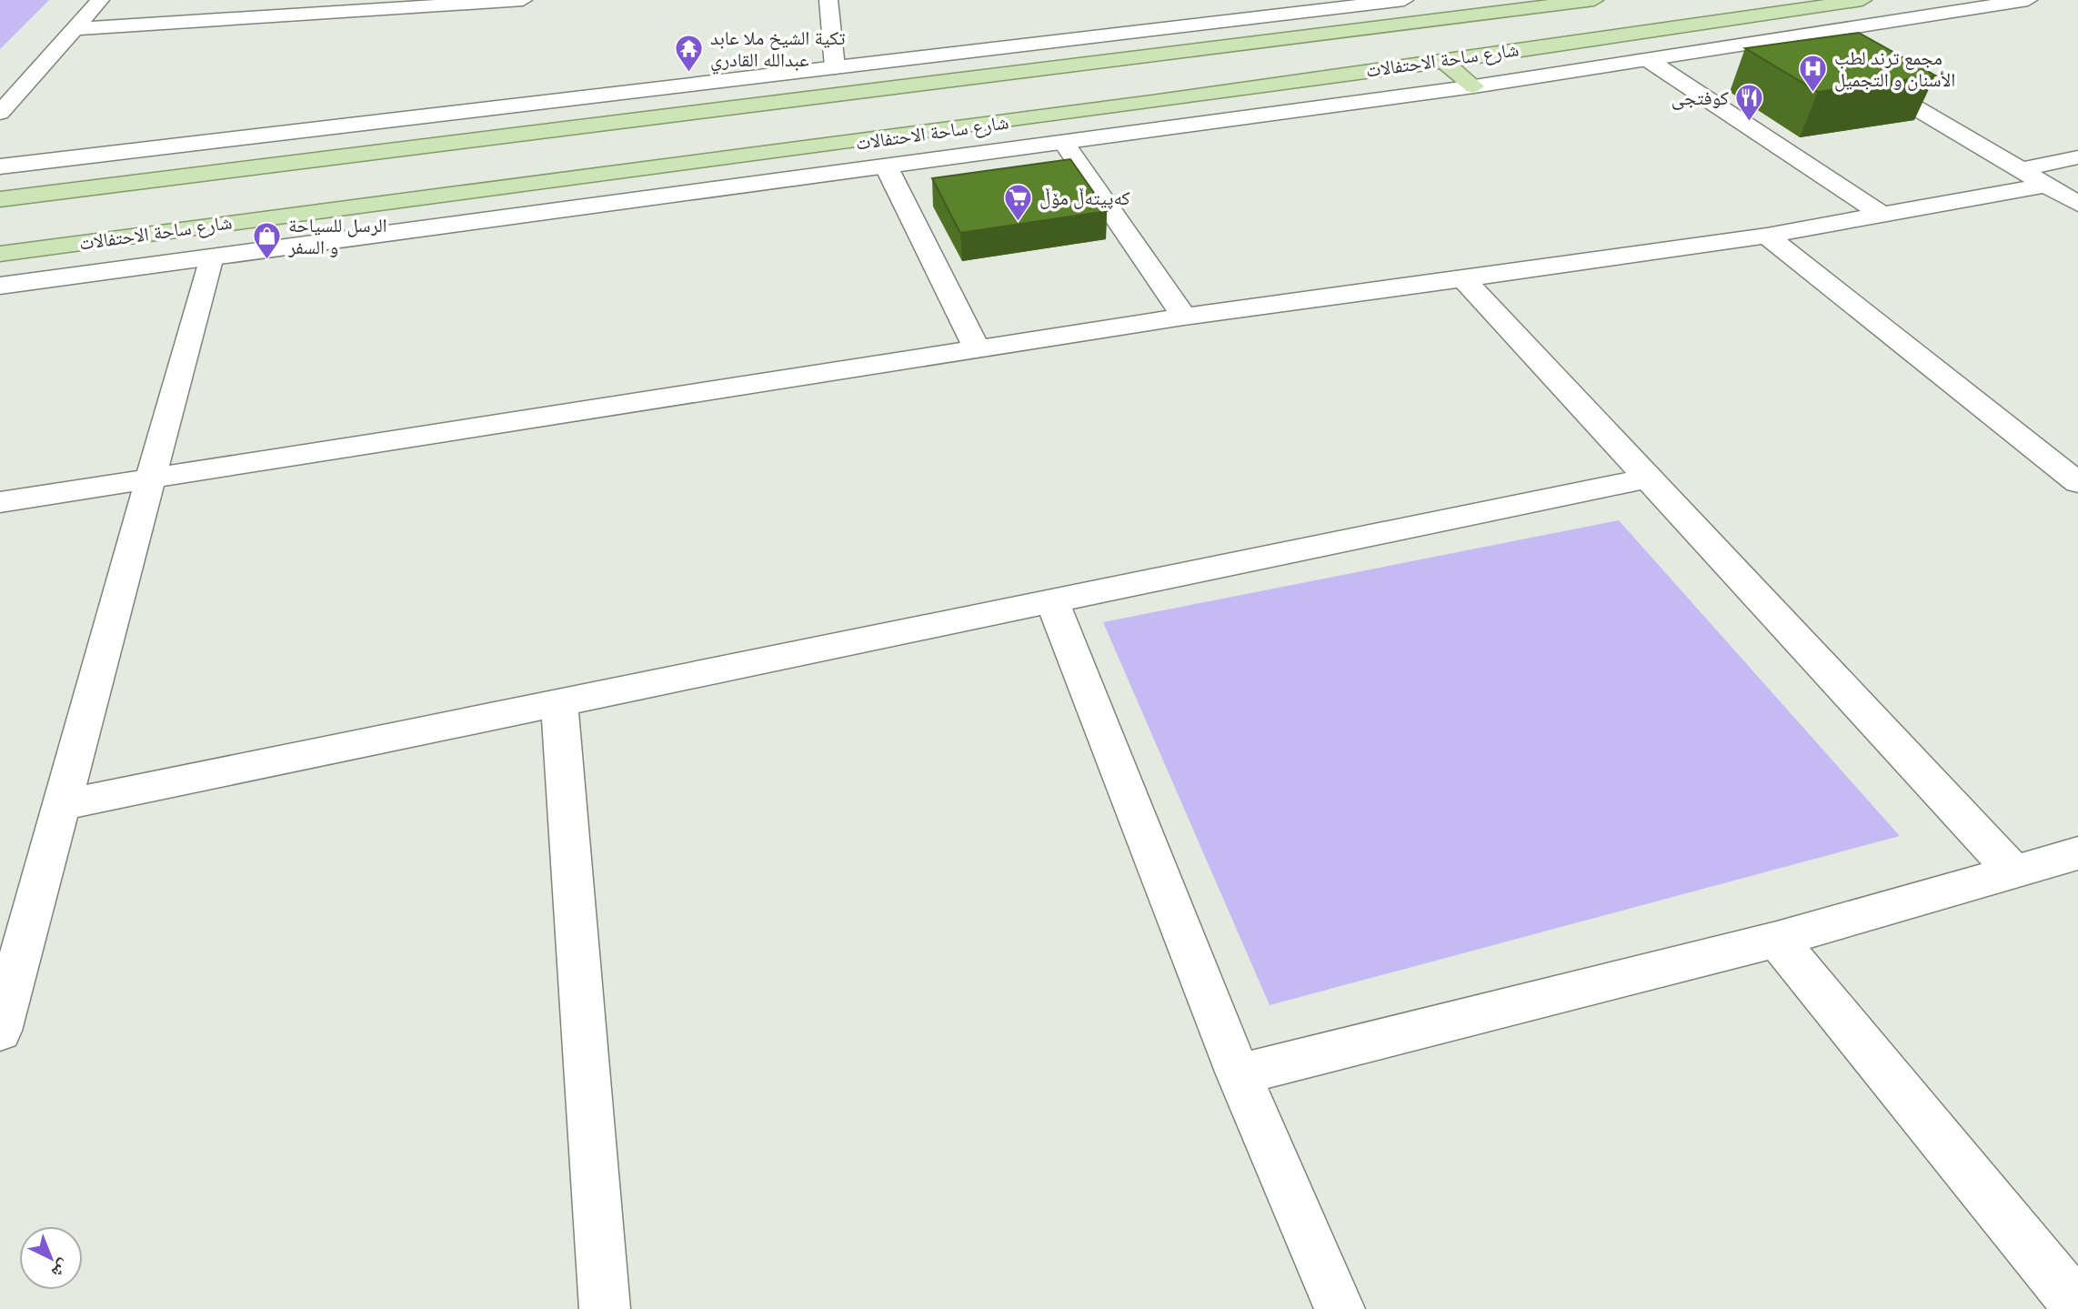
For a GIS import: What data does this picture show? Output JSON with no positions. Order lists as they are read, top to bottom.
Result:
{
  "streets": {
    "main road": ["شارع ساحة الاحتفالات"]
  },
  "places": {
    "temple": ["تكية الشيخ ملا عابد عبدالله القادري"],
    "hospital": ["مجمع ترند لطب الأسنان و التجميل"],
    "restaurant": ["كوفتجى"],
    "supermarket": ["کەپیتەڵ مۆڵ"],
    "shop": ["الرسل للسياحة و السفر"]
  },
  "north": "bottom right"
}
